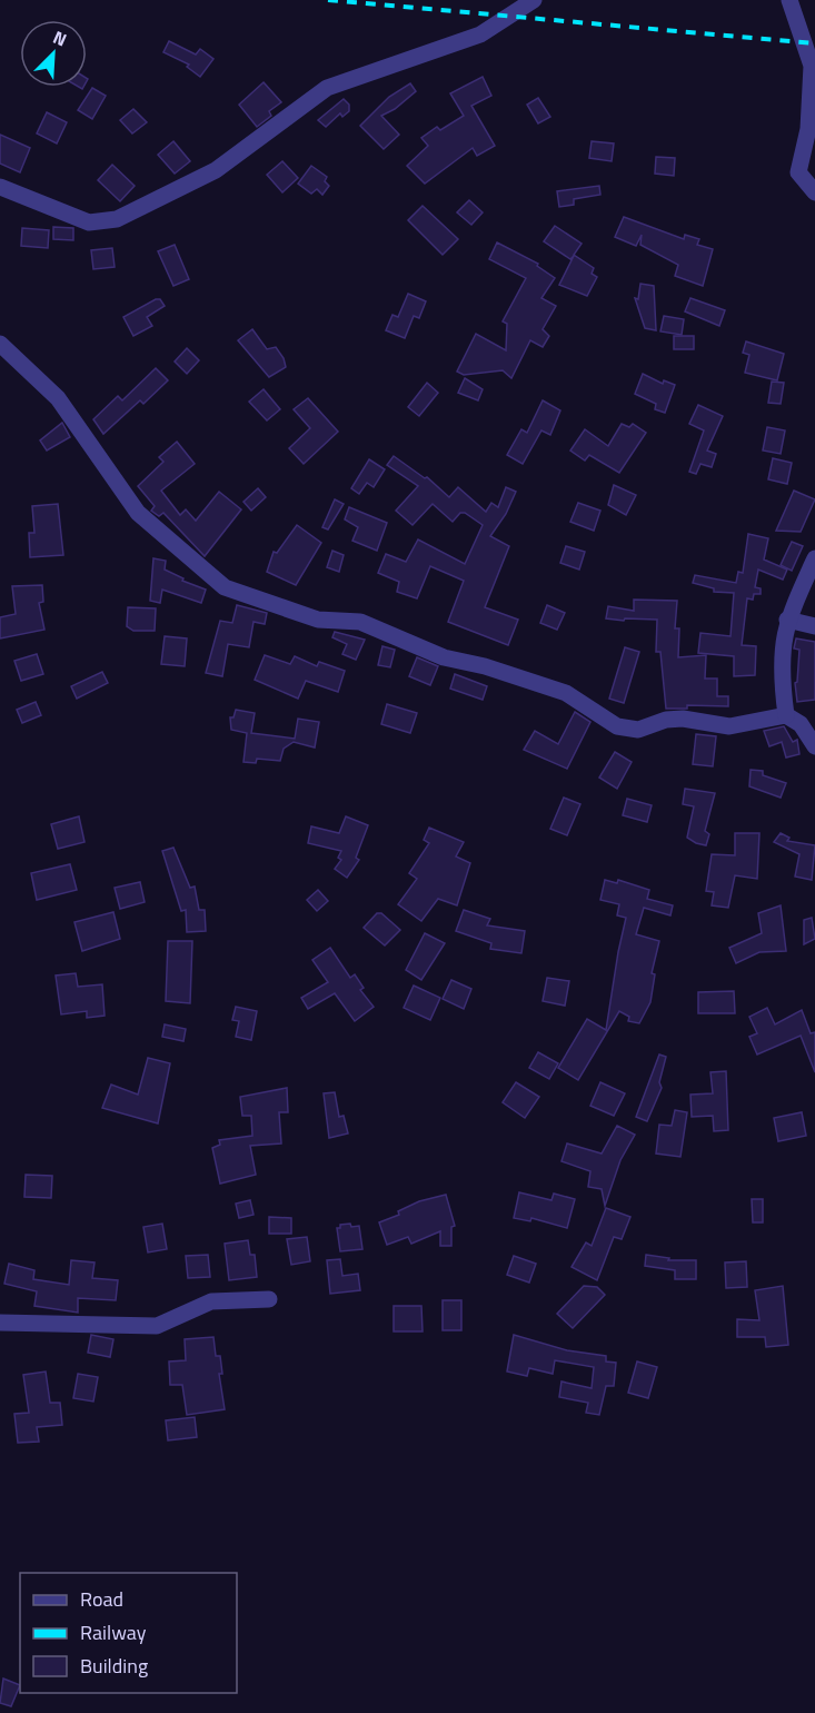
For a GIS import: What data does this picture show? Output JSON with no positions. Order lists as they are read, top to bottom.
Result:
{
  "legend": ["Road", "Railway", "Building"],
  "north": "top right"
}
